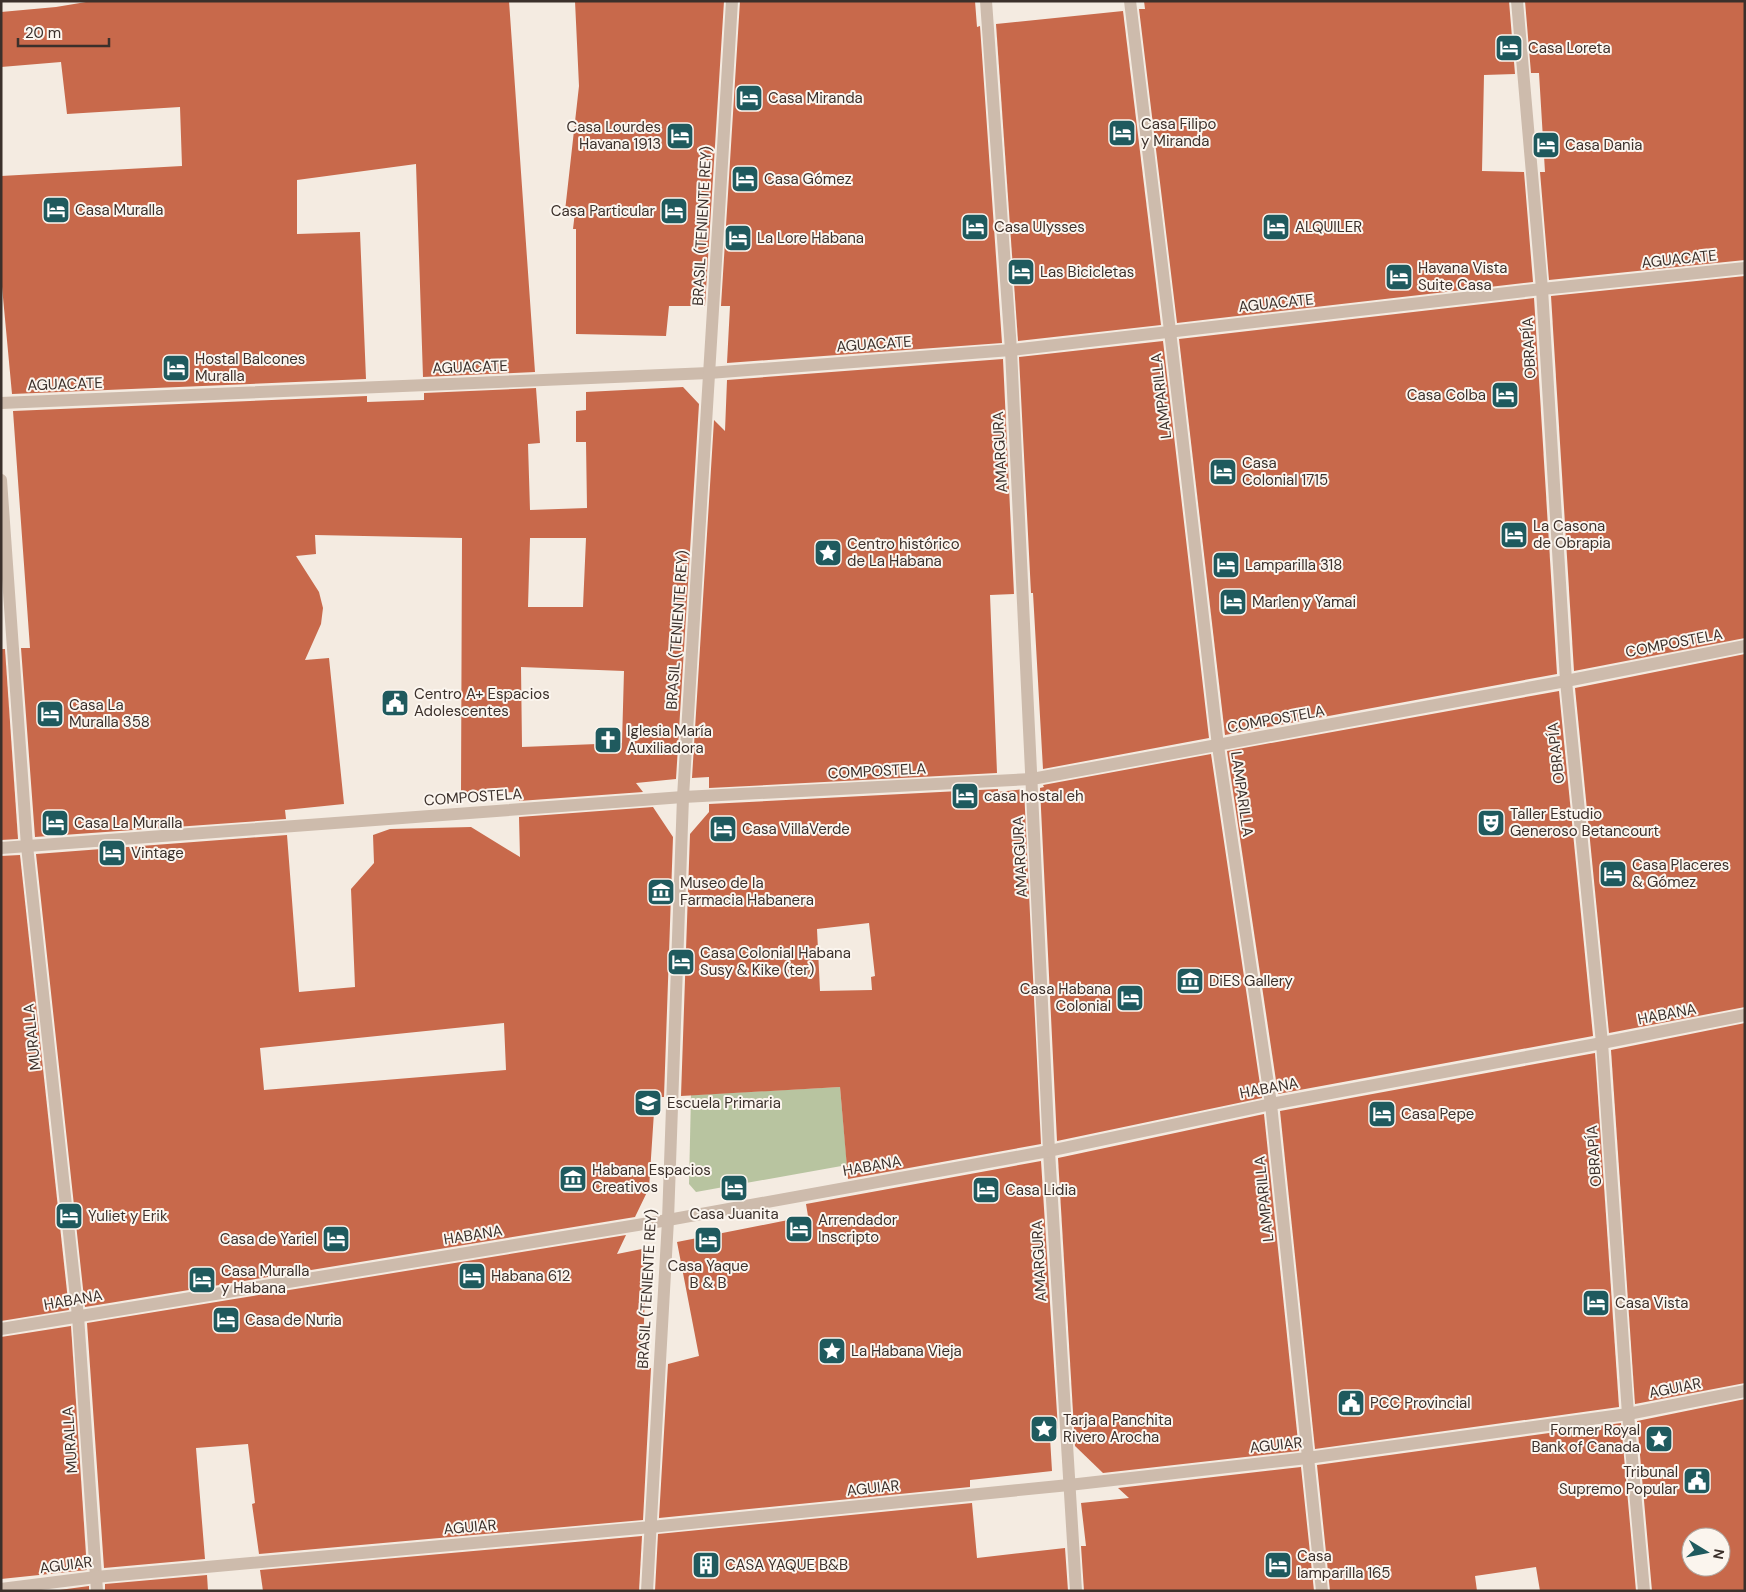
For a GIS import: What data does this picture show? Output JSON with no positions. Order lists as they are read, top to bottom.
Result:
{
  "streets": {
    "street": [
      "BRASIL (TENIENTE REY)",
      "AGUACATE",
      "OBRAPÍA",
      "LAMPARILLA",
      "AMARGURA",
      "COMPOSTELA",
      "HABANA",
      "MURALLA",
      "AGUIAR"
    ]
  },
  "crossings": [
    ["BRASIL (TENIENTE REY)", "AGUACATE"],
    ["BRASIL (TENIENTE REY)", "COMPOSTELA"],
    ["BRASIL (TENIENTE REY)", "HABANA"],
    ["BRASIL (TENIENTE REY)", "AGUIAR"],
    ["AGUACATE", "OBRAPÍA"],
    ["AGUACATE", "LAMPARILLA"],
    ["AGUACATE", "AMARGURA"],
    ["OBRAPÍA", "COMPOSTELA"],
    ["OBRAPÍA", "HABANA"],
    ["OBRAPÍA", "AGUIAR"],
    ["LAMPARILLA", "COMPOSTELA"],
    ["LAMPARILLA", "HABANA"],
    ["LAMPARILLA", "AGUIAR"],
    ["AMARGURA", "COMPOSTELA"],
    ["AMARGURA", "HABANA"],
    ["AMARGURA", "AGUIAR"],
    ["COMPOSTELA", "MURALLA"],
    ["HABANA", "MURALLA"],
    ["MURALLA", "AGUIAR"]
  ],
  "places": {
    "hotel": [
      "Casa Loreta",
      "Casa Miranda",
      "Casa Filipo y Miranda",
      "Casa Lourdes Havana 1913",
      "Casa Dania",
      "Casa Gómez",
      "Casa Muralla",
      "Casa Particular",
      "Casa Ulysses",
      "ALQUILER",
      "La Lore Habana",
      "Las Bicicletas",
      "Havana Vista Suite Casa",
      "Hostal Balcones Muralla",
      "Casa Colba",
      "Casa Colonial 1715",
      "La Casona de Obrapia",
      "Lamparilla 318",
      "Marlen y Yamai",
      "Casa La Muralla 358",
      "casa hostal eh",
      "Casa La Muralla",
      "Casa VillaVerde",
      "Vintage",
      "Casa Placeres & Gómez",
      "Casa Colonial Habana Susy & Kike (ter)",
      "Casa Habana Colonial",
      "Casa Pepe",
      "Casa Juanita",
      "Casa Lidia",
      "Yuliet y Erik",
      "Arrendador Inscripto",
      "Casa de Yariel",
      "Casa Yaque B & B",
      "Habana 612",
      "Casa Muralla y Habana",
      "Casa Vista",
      "Casa de Nuria",
      "Casa lamparilla 165"
    ],
    "place": [
      "Centro histórico de La Habana",
      "La Habana Vieja",
      "Tarja a Panchita Rivero Arocha",
      "Former Royal Bank of Canada"
    ],
    "public building": ["Centro A+ Espacios Adolescentes", "PCC Provincial", "Tribunal Supremo Popular"],
    "church": ["Iglesia María Auxiliadora"],
    "theatre": ["Taller Estudio Generoso Betancourt"],
    "museum": ["Museo de la Farmacia Habanera", "DiES Gallery", "Habana Espacios Creativos"],
    "school or university": ["Escuela Primaria"],
    "building": ["CASA YAQUE B&B"]
  },
  "scale_bar": "20 m",
  "north": "right"
}
